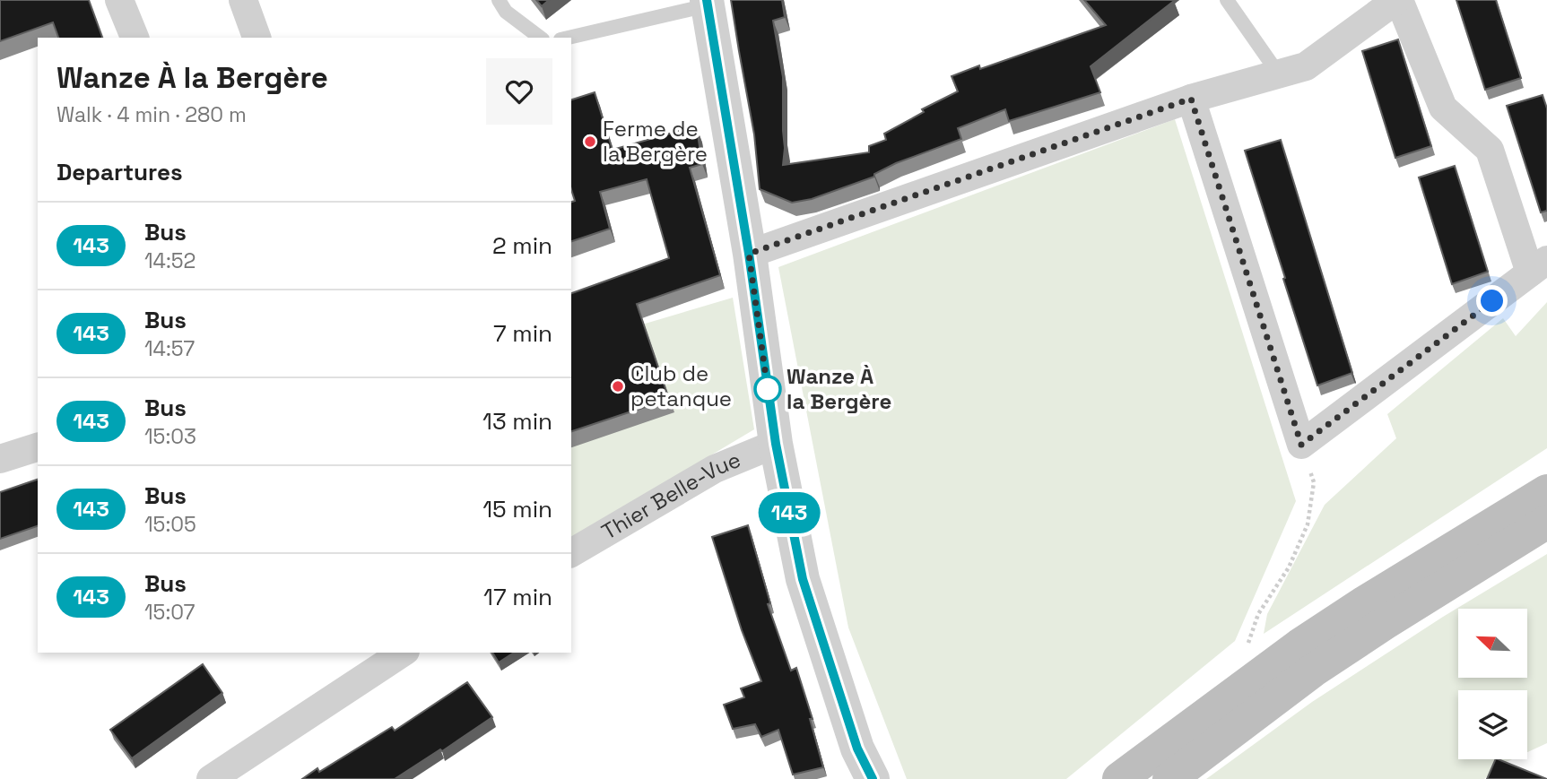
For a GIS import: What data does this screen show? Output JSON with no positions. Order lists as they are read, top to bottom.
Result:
{
  "streets": {
    "street": ["Thier Belle-Vue"]
  },
  "places": ["Ferme de la Bergère", "Club de petanque", "Wanze À la Bergère"],
  "lines": ["bus line 143"],
  "north": "top left",
  "page": {
    "on_map": "143",
    "heading": [
      ["Wanze À la Bergère", "Walk · 4 min · 280 m"],
      "Departures"
    ],
    "list": [
      {
        "mark": "143",
        "name": "Bus",
        "note": "14:52",
        "value": "2 min"
      },
      {
        "mark": "143",
        "name": "Bus",
        "note": "14:57",
        "value": "7 min"
      },
      {
        "mark": "143",
        "name": "Bus",
        "note": "15:03",
        "value": "13 min"
      },
      {
        "mark": "143",
        "name": "Bus",
        "note": "15:05",
        "value": "15 min"
      },
      {
        "mark": "143",
        "name": "Bus",
        "note": "15:07",
        "value": "17 min"
      }
    ]
  }
}
